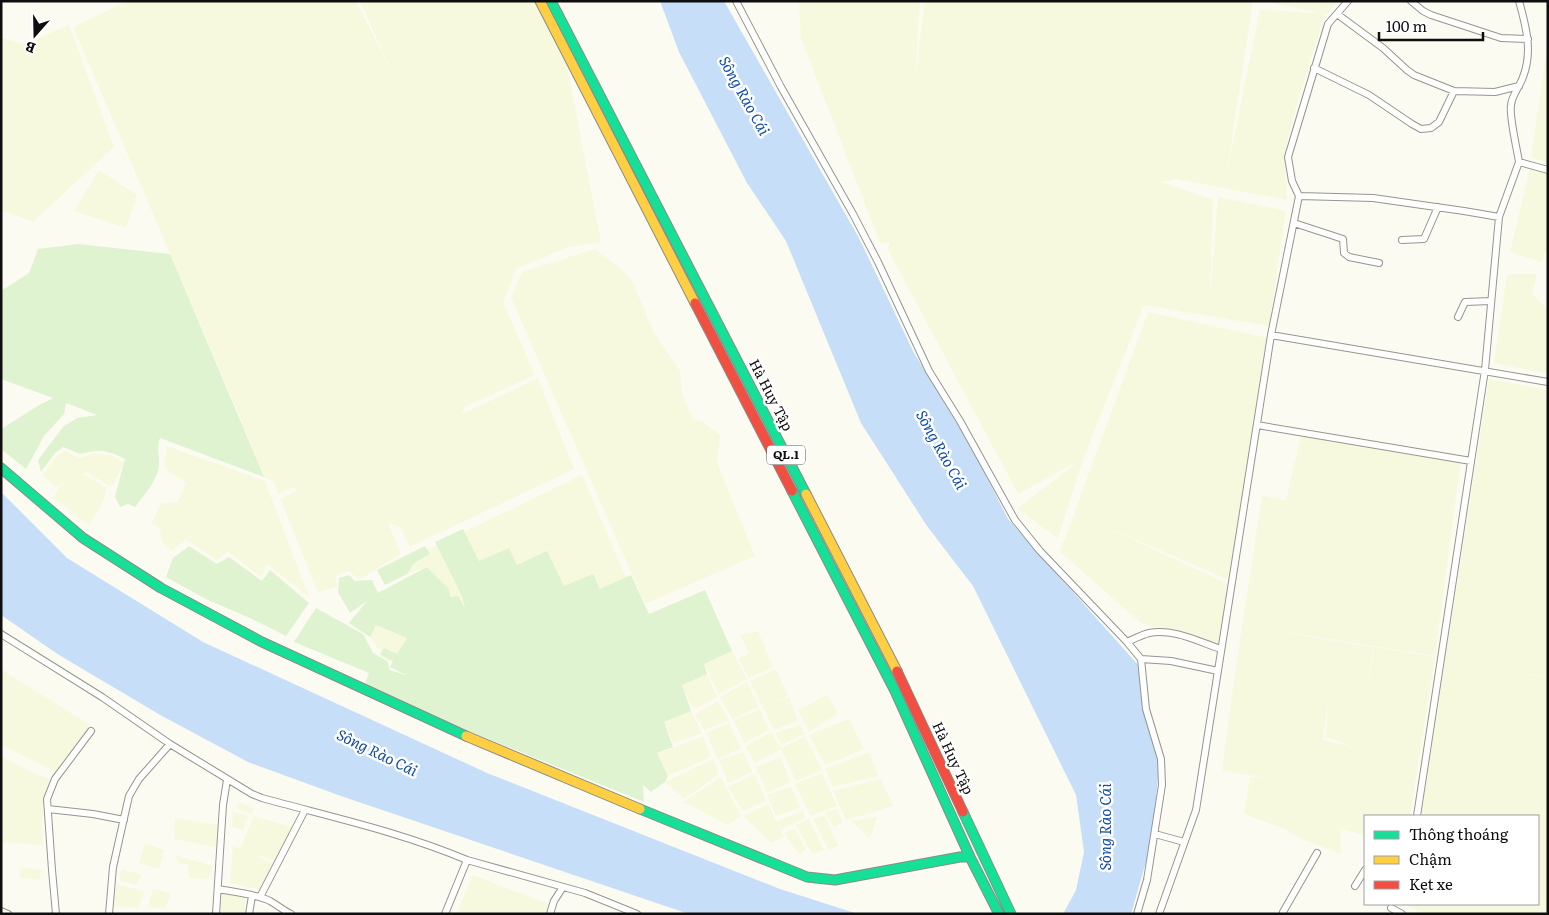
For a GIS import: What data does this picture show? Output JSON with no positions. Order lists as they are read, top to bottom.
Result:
{
  "streets": {
    "main road": ["Hà Huy Tập", "QL.1"]
  },
  "water": ["Sông Rào Cái"],
  "legend": ["Thông thoáng", "Chậm", "Kẹt xe"],
  "scale_bar": "100 m",
  "north": "bottom"
}
